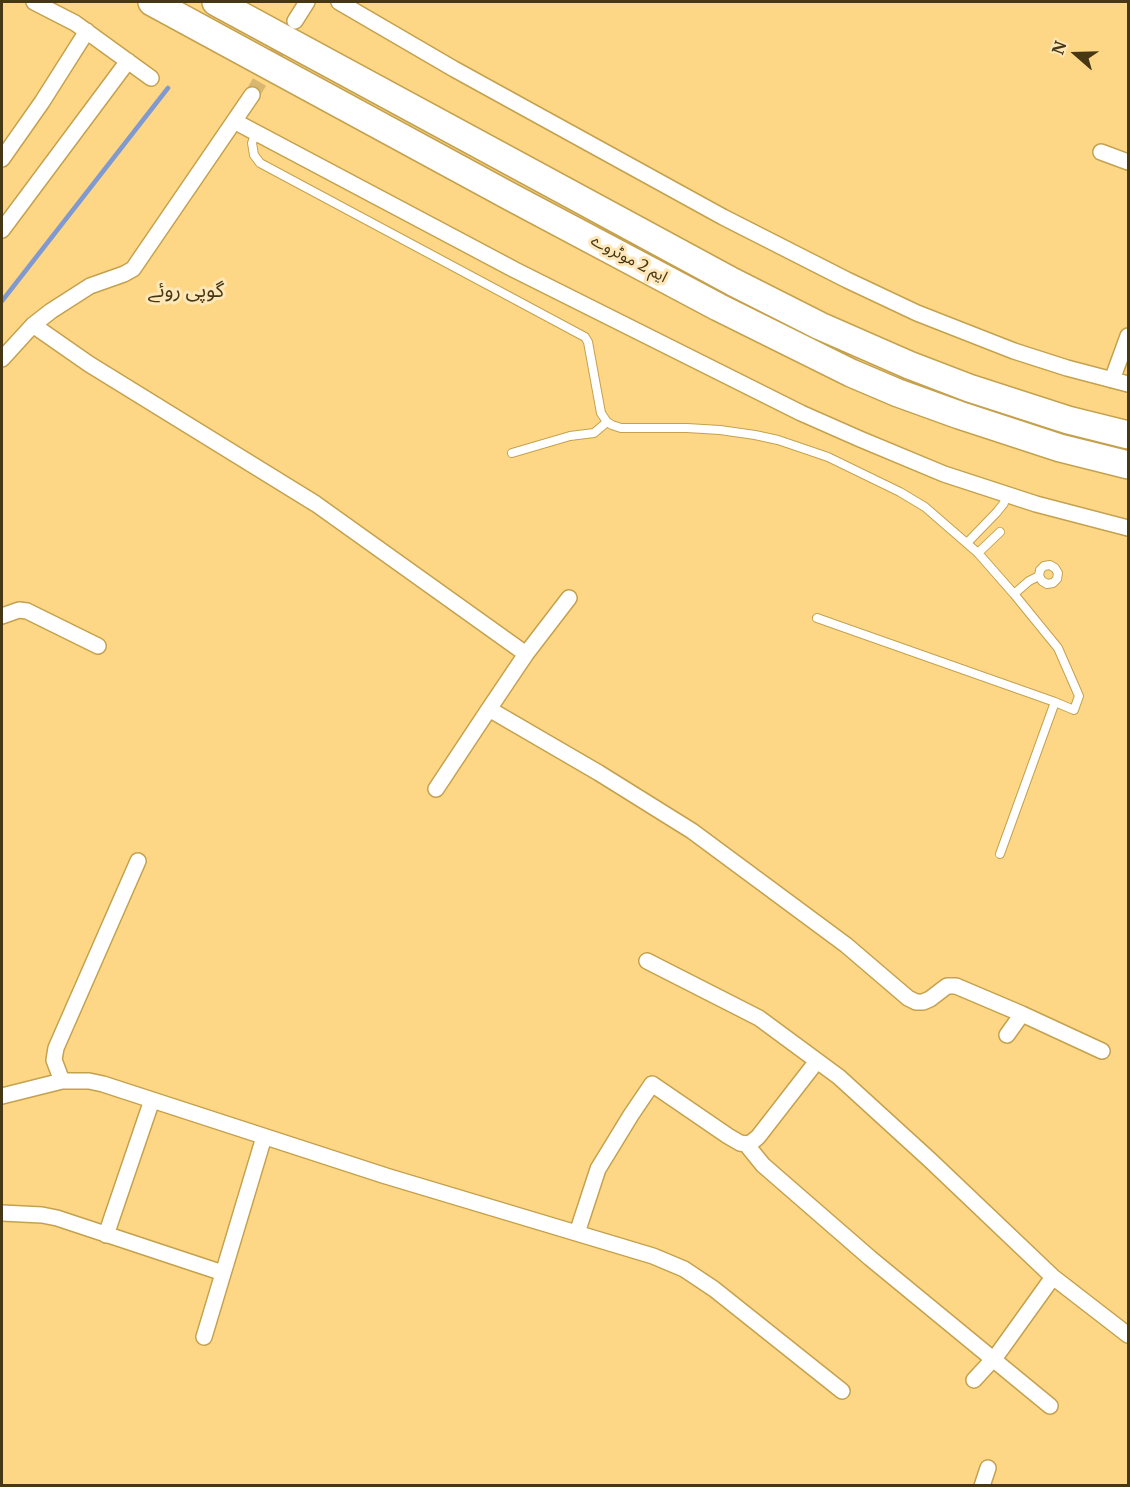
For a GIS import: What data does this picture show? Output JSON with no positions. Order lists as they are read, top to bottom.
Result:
{
  "streets": {
    "highway": ["ایم 2 موٹروے"]
  },
  "districts": ["گوپی روئے"],
  "north": "left"
}
